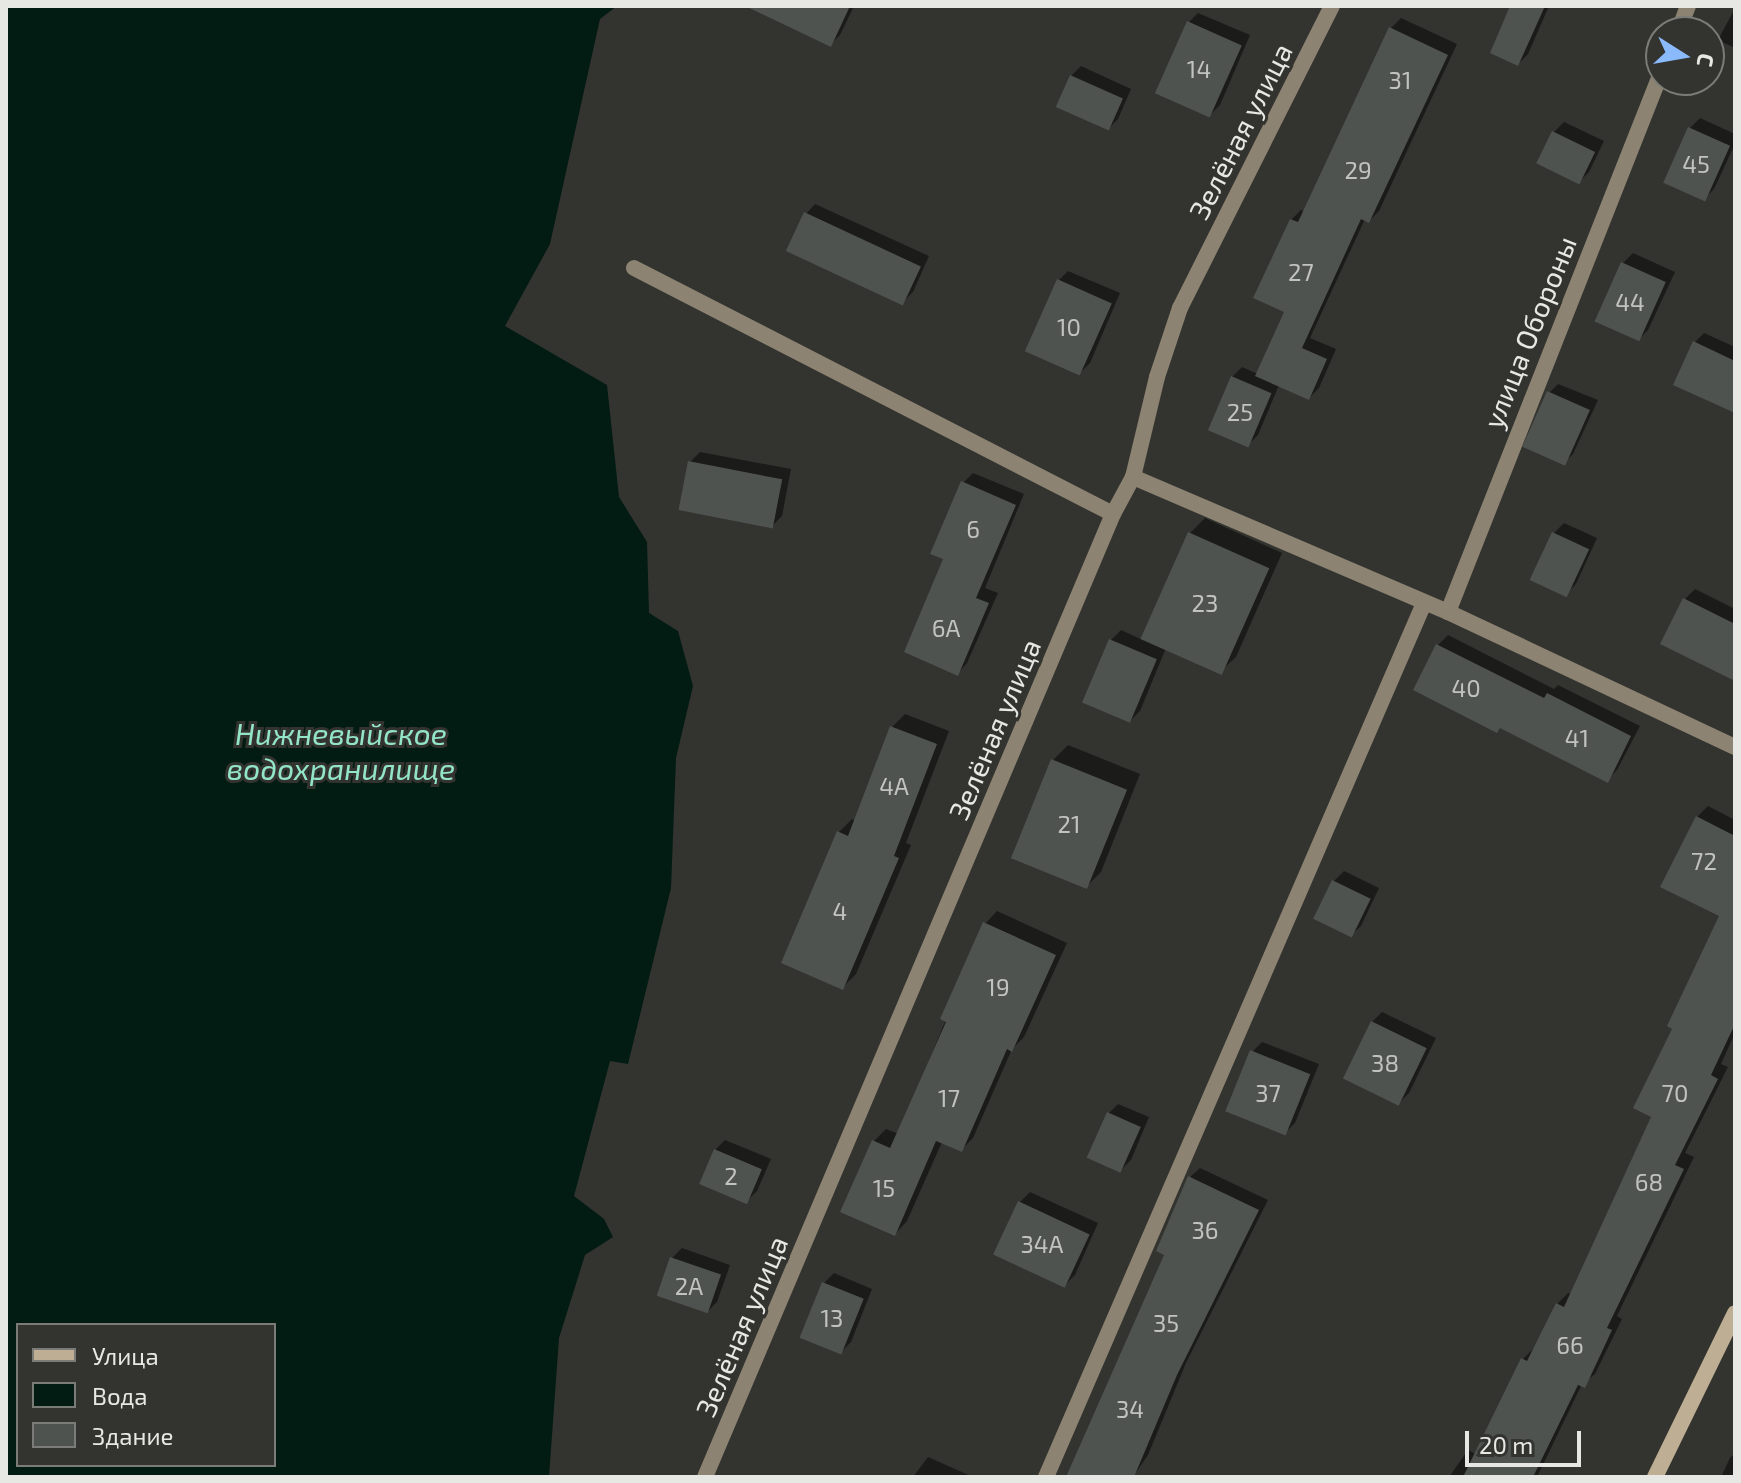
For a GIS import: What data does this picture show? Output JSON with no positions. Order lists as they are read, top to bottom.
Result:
{
  "streets": {
    "street": ["Зелёная улица", "улица Обороны"]
  },
  "water": ["Нижневыйское водохранилище"],
  "house_numbers": [
    "14",
    "31",
    "45",
    "29",
    "27",
    "44",
    "10",
    "25",
    "6",
    "23",
    "6А",
    "40",
    "41",
    "4А",
    "21",
    "72",
    "4",
    "19",
    "38",
    "37",
    "70",
    "17",
    "2",
    "68",
    "15",
    "36",
    "34А",
    "2А",
    "13",
    "35",
    "66",
    "34"
  ],
  "legend": ["Улица", "Вода", "Здание"],
  "scale_bar": "20 m",
  "north": "right"
}
